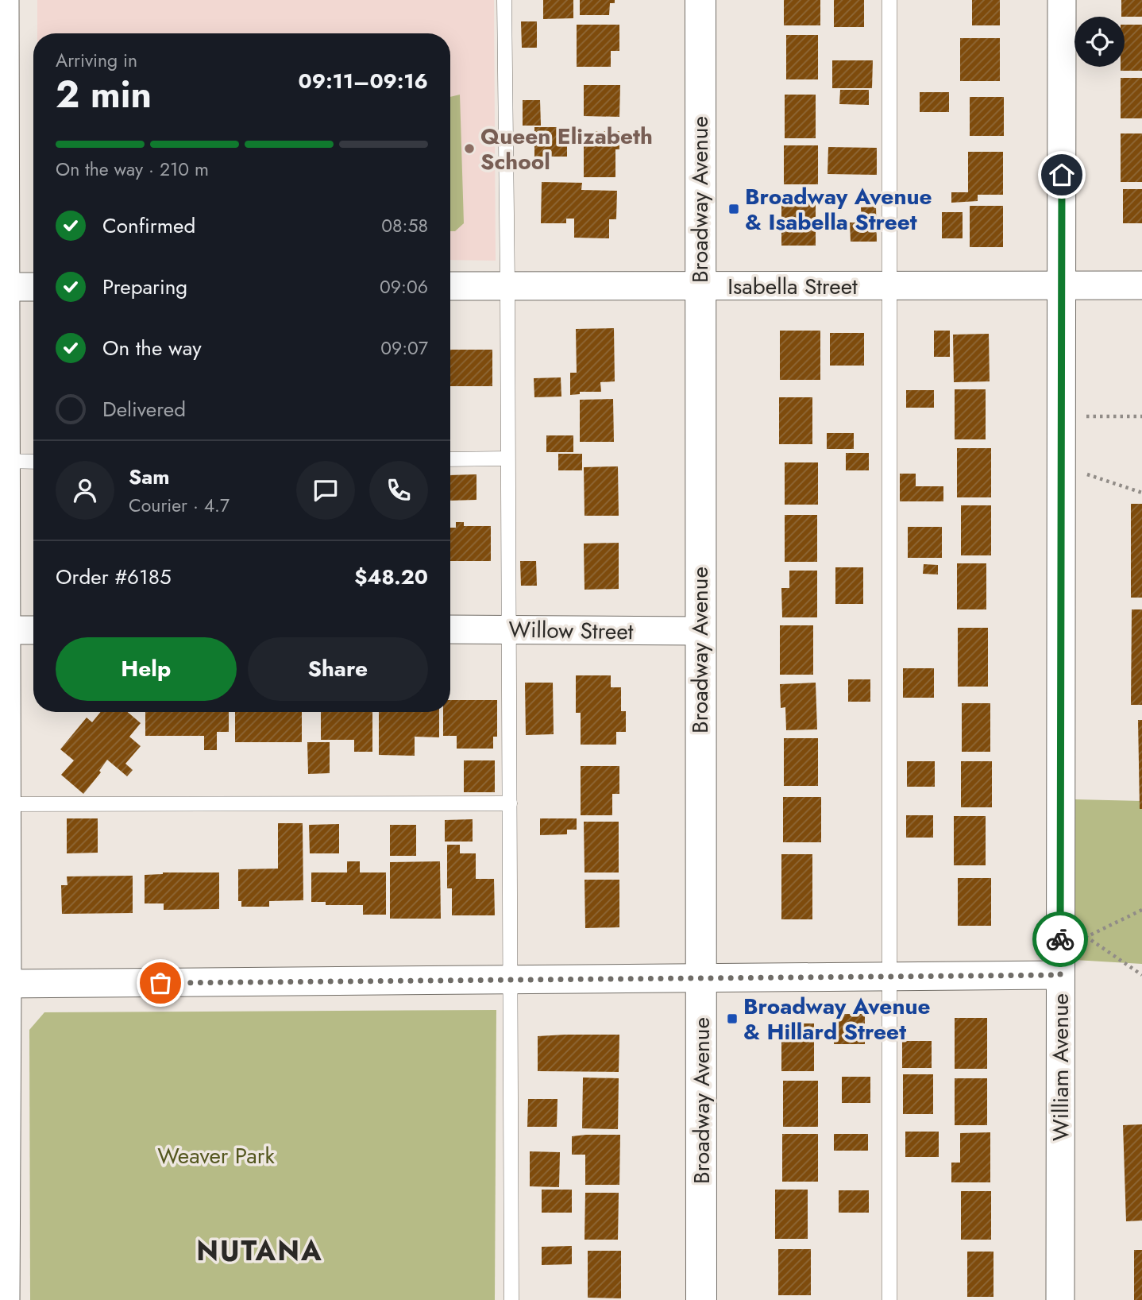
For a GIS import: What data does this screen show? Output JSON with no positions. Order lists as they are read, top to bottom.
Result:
{
  "streets": {
    "street": [
      "Broadway Avenue",
      "Isabella Street",
      "Willow Street",
      "William Avenue"
    ]
  },
  "crossings": [
    ["Broadway Avenue", "Isabella Street"],
    ["Broadway Avenue", "Willow Street"],
    ["Isabella Street", "William Avenue"]
  ],
  "districts": ["NUTANA"],
  "parks": ["Weaver Park"],
  "places": {
    "other": ["Queen Elizabeth School"],
    "transit": ["Broadway Avenue & Isabella Street", "Broadway Avenue & Hillard Street"]
  },
  "page": {
    "heading": ["2 min", "Arriving in", "09:11–09:16"],
    "panel": [
      "Sam",
      "Courier · 4.7",
      "Order #6185",
      "$48.20"
    ],
    "bar": "On the way · 210 m",
    "list": [
      ["Confirmed", "08:58"],
      ["Preparing", "09:06"],
      ["On the way", "09:07"],
      "Delivered"
    ],
    "buttons": ["Help", "Share"]
  }
}
